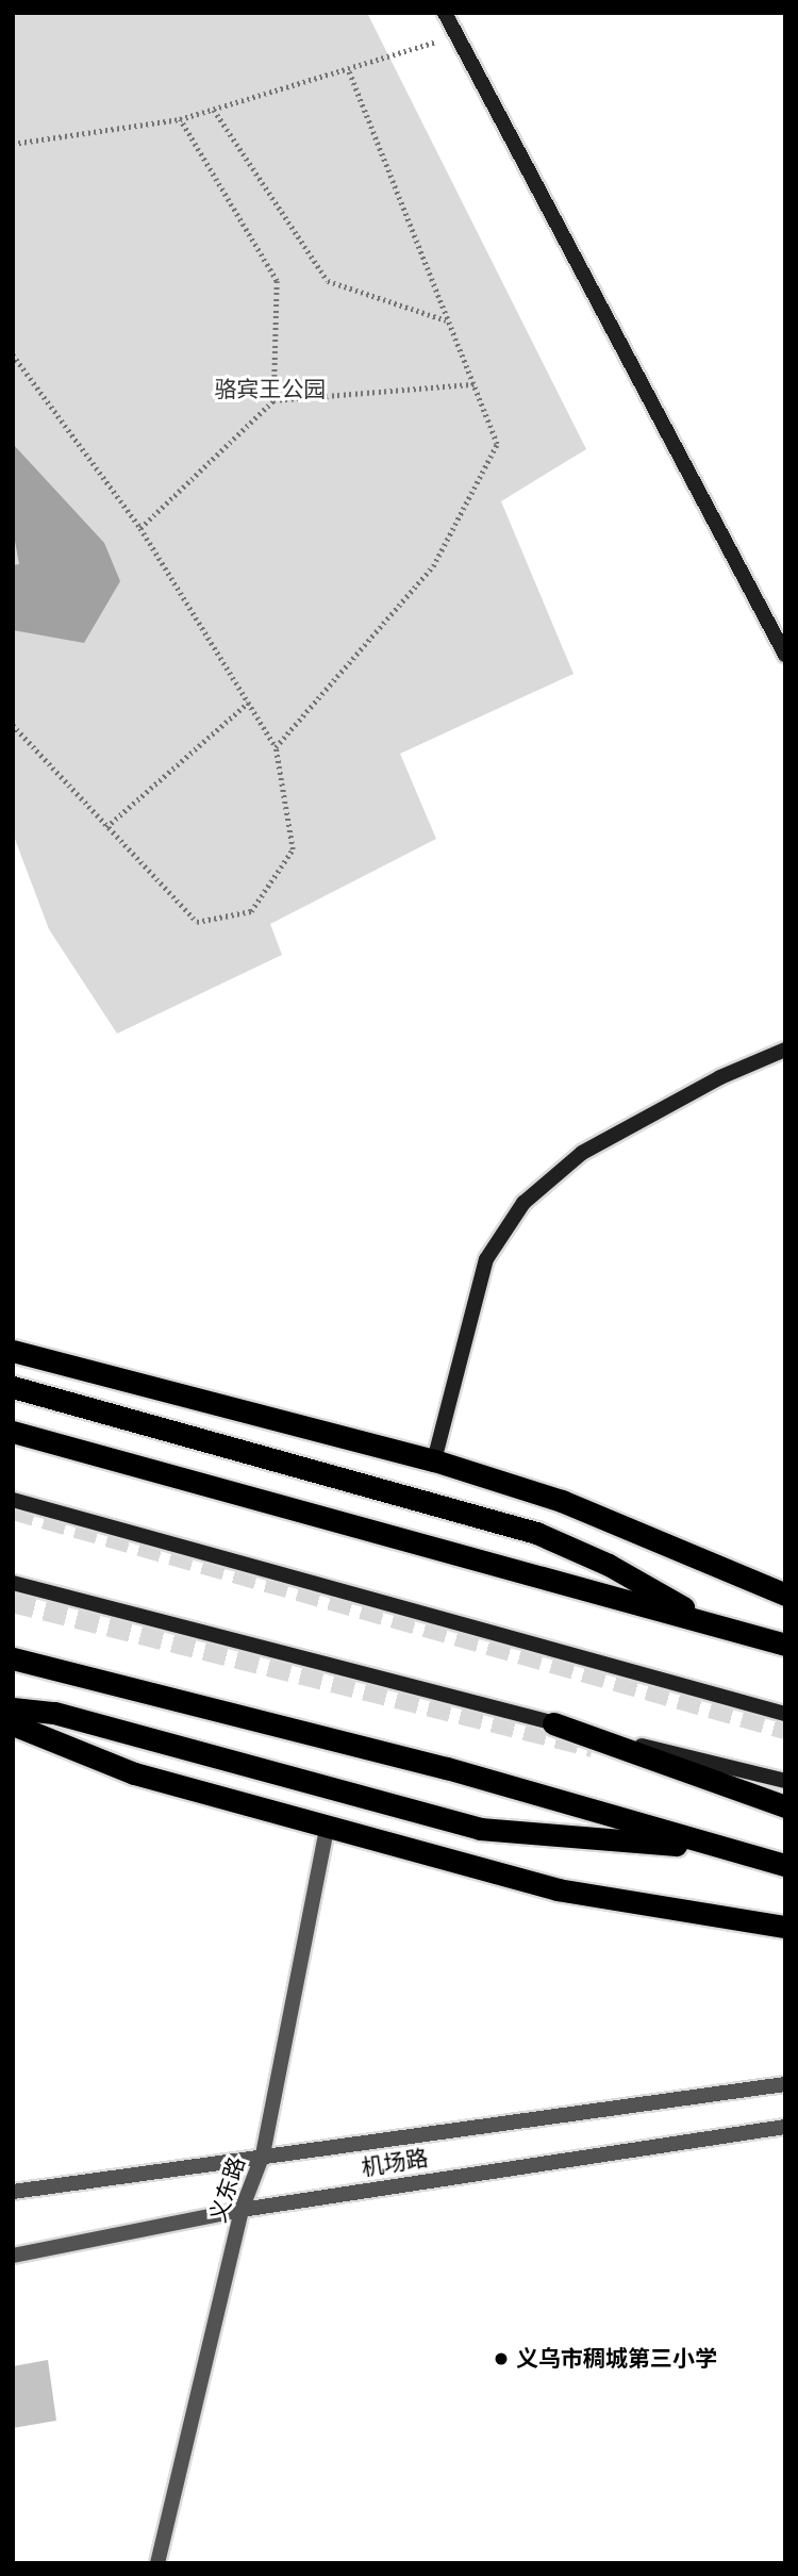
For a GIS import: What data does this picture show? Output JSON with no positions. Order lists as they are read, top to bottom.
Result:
{
  "streets": {
    "street": ["机场路", "义东路"]
  },
  "crossings": [
    ["机场路", "义东路"]
  ],
  "parks": ["骆宾王公园"],
  "places": ["义乌市稠城第三小学"]
}
